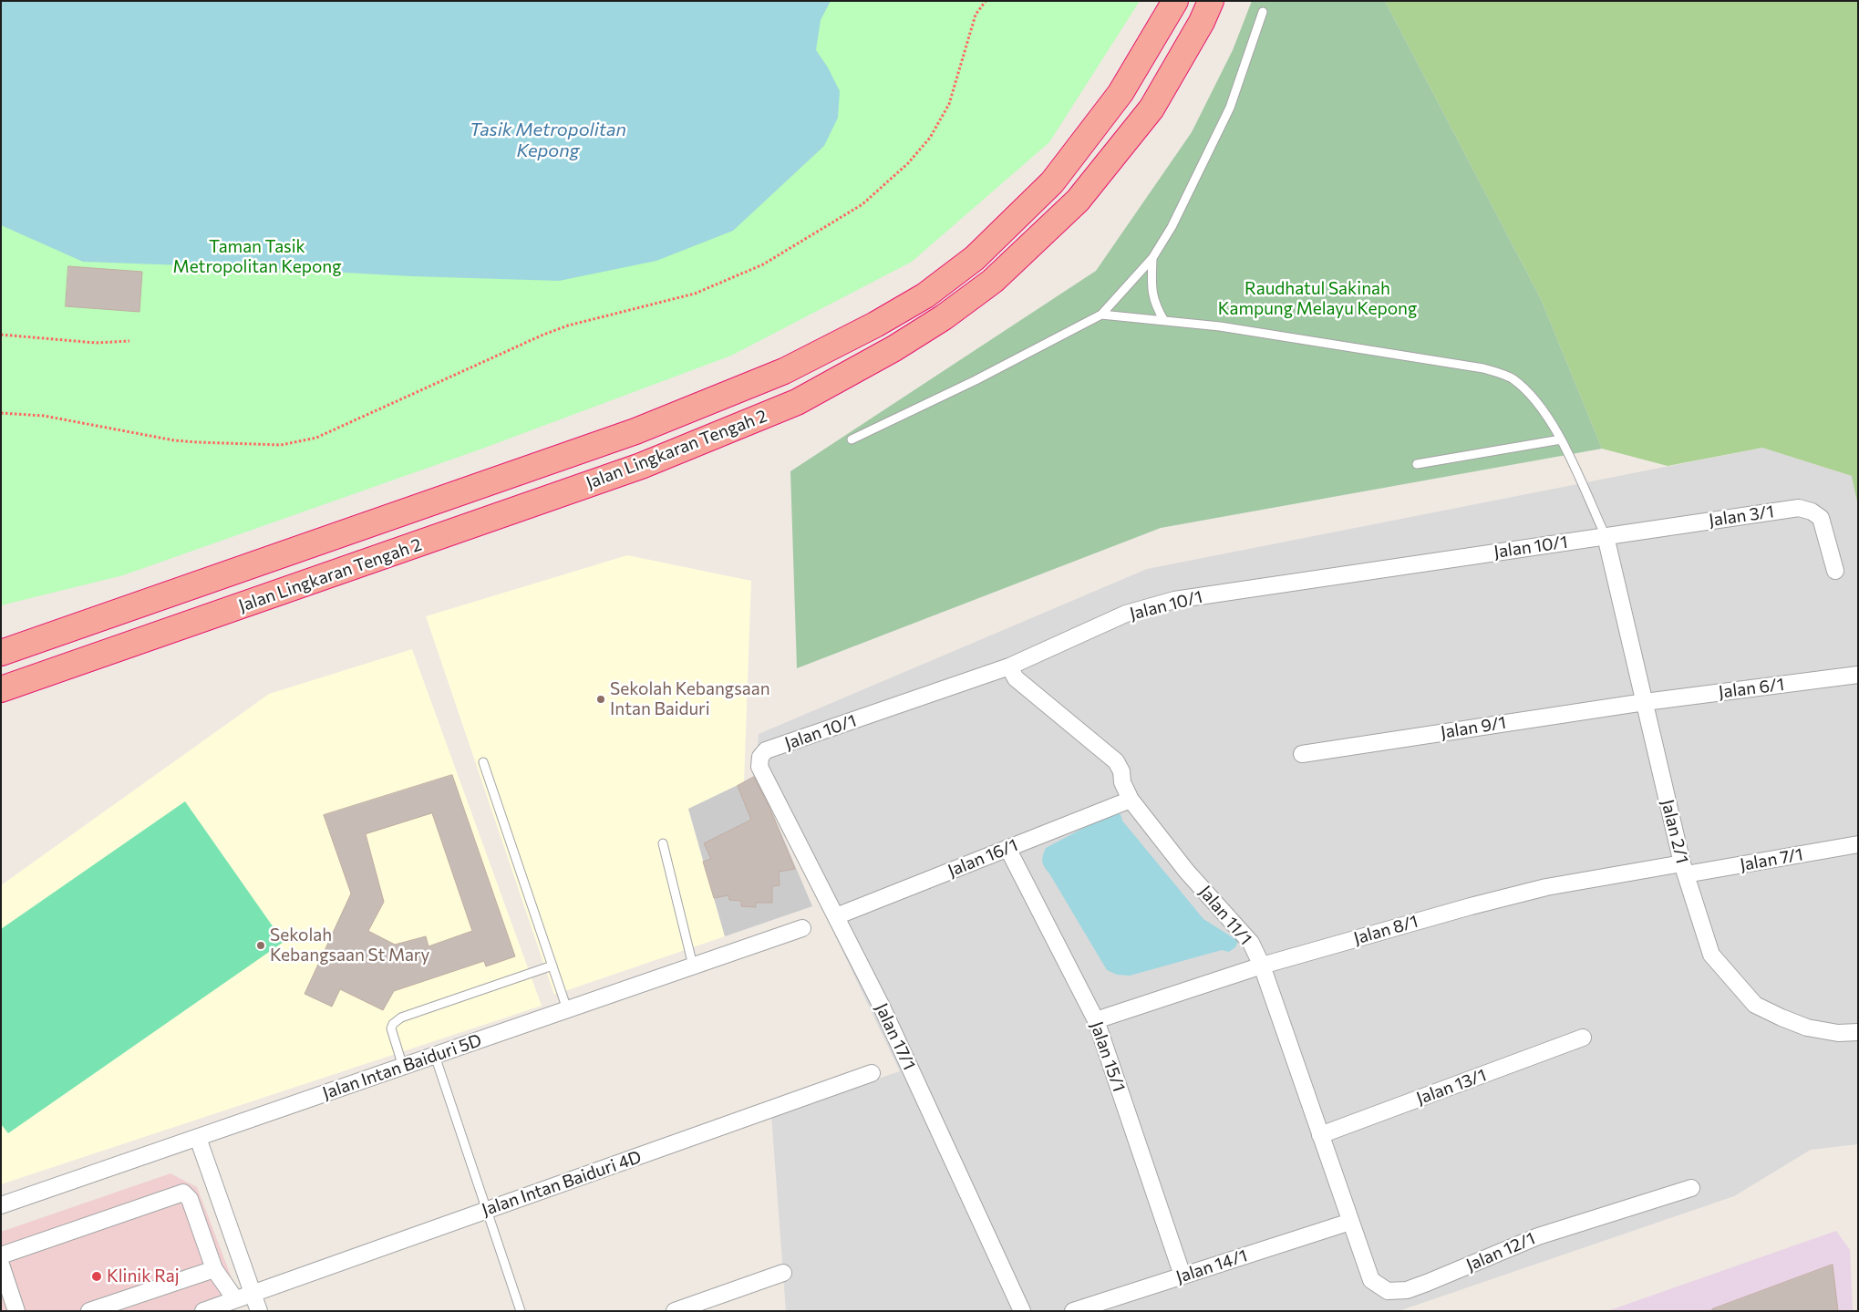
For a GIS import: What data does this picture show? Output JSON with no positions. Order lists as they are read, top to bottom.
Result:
{
  "streets": {
    "highway": ["Jalan Lingkaran Tengah 2"],
    "street": [
      "Jalan 3/1",
      "Jalan 10/1",
      "Jalan 6/1",
      "Jalan 9/1",
      "Jalan 2/1",
      "Jalan 16/1",
      "Jalan 7/1",
      "Jalan 11/1",
      "Jalan 8/1",
      "Jalan 17/1",
      "Jalan 15/1",
      "Jalan Intan Baiduri 5D",
      "Jalan 13/1",
      "Jalan Intan Baiduri 4D",
      "Jalan 12/1",
      "Jalan 14/1"
    ]
  },
  "crossings": [
    ["Jalan 3/1", "Jalan 10/1"],
    ["Jalan 3/1", "Jalan 2/1"],
    ["Jalan 10/1", "Jalan 2/1"],
    ["Jalan 10/1", "Jalan 11/1"],
    ["Jalan 10/1", "Jalan 17/1"],
    ["Jalan 6/1", "Jalan 9/1"],
    ["Jalan 6/1", "Jalan 2/1"],
    ["Jalan 9/1", "Jalan 2/1"],
    ["Jalan 2/1", "Jalan 7/1"],
    ["Jalan 2/1", "Jalan 8/1"],
    ["Jalan 16/1", "Jalan 11/1"],
    ["Jalan 16/1", "Jalan 17/1"],
    ["Jalan 16/1", "Jalan 15/1"],
    ["Jalan 7/1", "Jalan 8/1"],
    ["Jalan 11/1", "Jalan 8/1"],
    ["Jalan 11/1", "Jalan 13/1"],
    ["Jalan 11/1", "Jalan 12/1"],
    ["Jalan 11/1", "Jalan 14/1"],
    ["Jalan 8/1", "Jalan 15/1"],
    ["Jalan 15/1", "Jalan 14/1"],
    ["Jalan 12/1", "Jalan 14/1"]
  ],
  "water": ["Tasik Metropolitan Kepong"],
  "parks": ["Taman Tasik Metropolitan Kepong", "Raudhatul Sakinah Kampung Melayu Kepong"],
  "places": ["Sekolah Kebangsaan Intan Baiduri", "Sekolah Kebangsaan St Mary", "Klinik Raj"]
}
